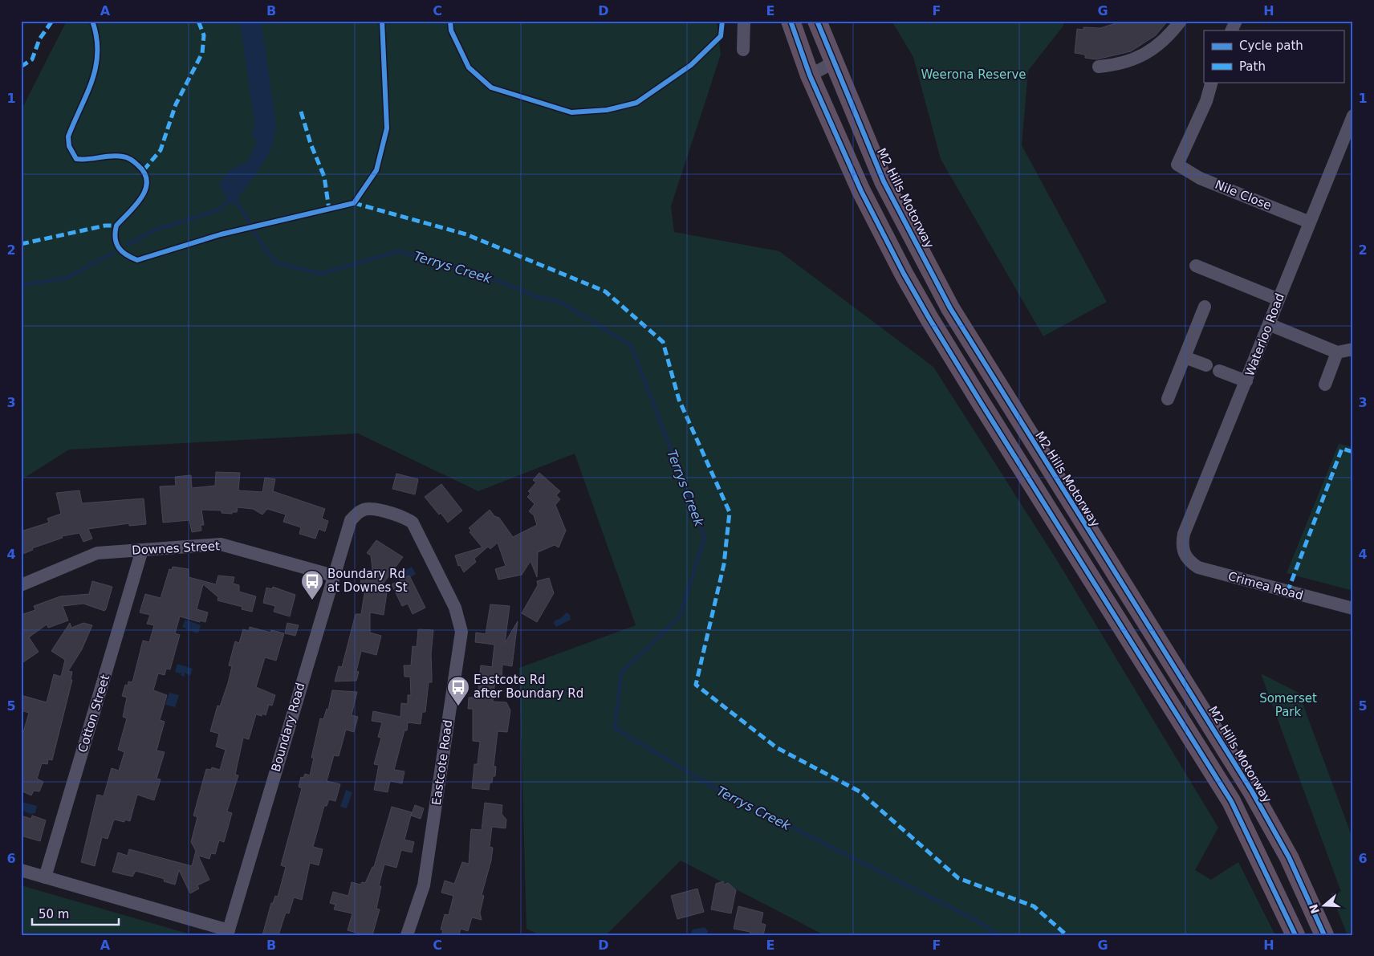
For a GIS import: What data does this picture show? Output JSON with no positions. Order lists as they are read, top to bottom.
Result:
{
  "streets": {
    "highway": ["M2 Hills Motorway"],
    "street": [
      "Nile Close",
      "Waterloo Road",
      "Downes Street",
      "Crimea Road",
      "Cotton Street",
      "Boundary Road",
      "Eastcote Road"
    ]
  },
  "crossings": [
    ["Nile Close", "Waterloo Road"],
    ["Waterloo Road", "Crimea Road"],
    ["Downes Street", "Cotton Street"],
    ["Downes Street", "Boundary Road"],
    ["Boundary Road", "Eastcote Road"]
  ],
  "water": ["Terrys Creek"],
  "parks": ["Weerona Reserve", "Somerset Park"],
  "places": {
    "bus stop": ["Boundary Rd at Downes St", "Eastcote Rd after Boundary Rd"]
  },
  "legend": ["Cycle path", "Path"],
  "scale_bar": "50 m",
  "north": "left",
  "grid": {
    "columns": [
      "A",
      "B",
      "C",
      "D",
      "E",
      "F",
      "G",
      "H"
    ],
    "rows": [
      "1",
      "2",
      "3",
      "4",
      "5",
      "6"
    ]
  }
}
